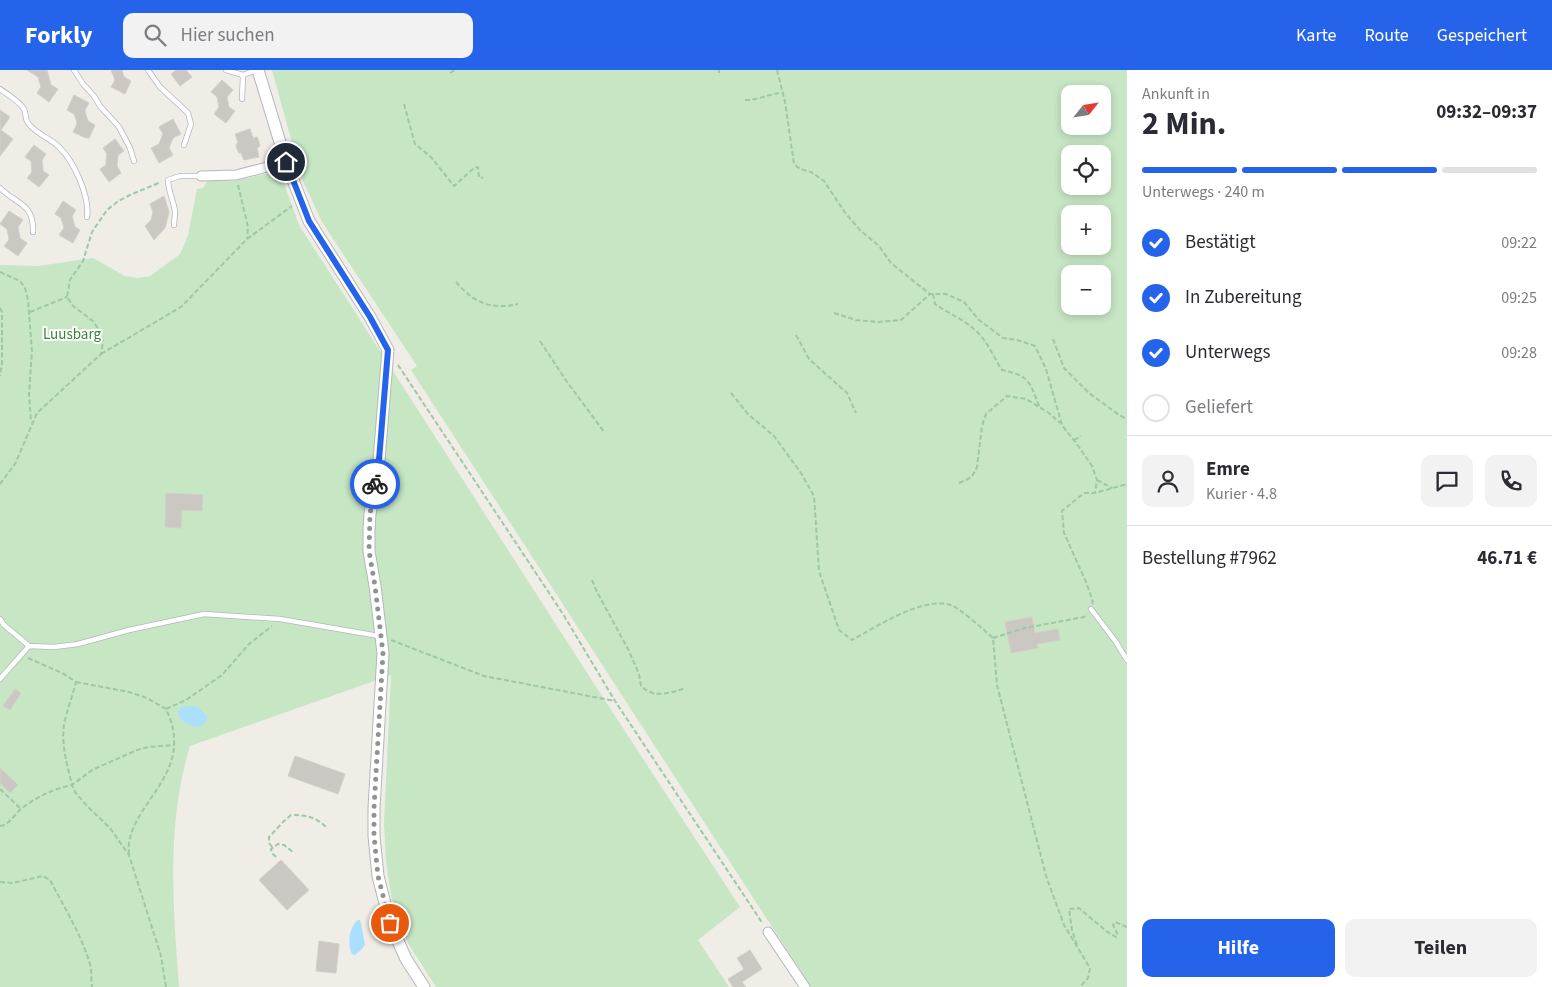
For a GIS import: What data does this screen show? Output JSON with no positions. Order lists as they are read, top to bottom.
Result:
{
  "parks": ["Luusbarg"],
  "north": "top right",
  "page": {
    "header": "Forkly",
    "search": "Hier suchen",
    "nav": ["Karte", "Route", "Gespeichert"],
    "heading": ["2 Min.", "Ankunft in", "09:32–09:37"],
    "panel": [
      "Emre",
      "Kurier · 4.8",
      "Bestellung #7962",
      "46.71 €"
    ],
    "map_buttons": ["+", "−"],
    "bar": "Unterwegs · 240 m",
    "list": [
      ["Bestätigt", "09:22"],
      ["In Zubereitung", "09:25"],
      ["Unterwegs", "09:28"],
      "Geliefert"
    ],
    "buttons": ["Hilfe", "Teilen"]
  }
}
